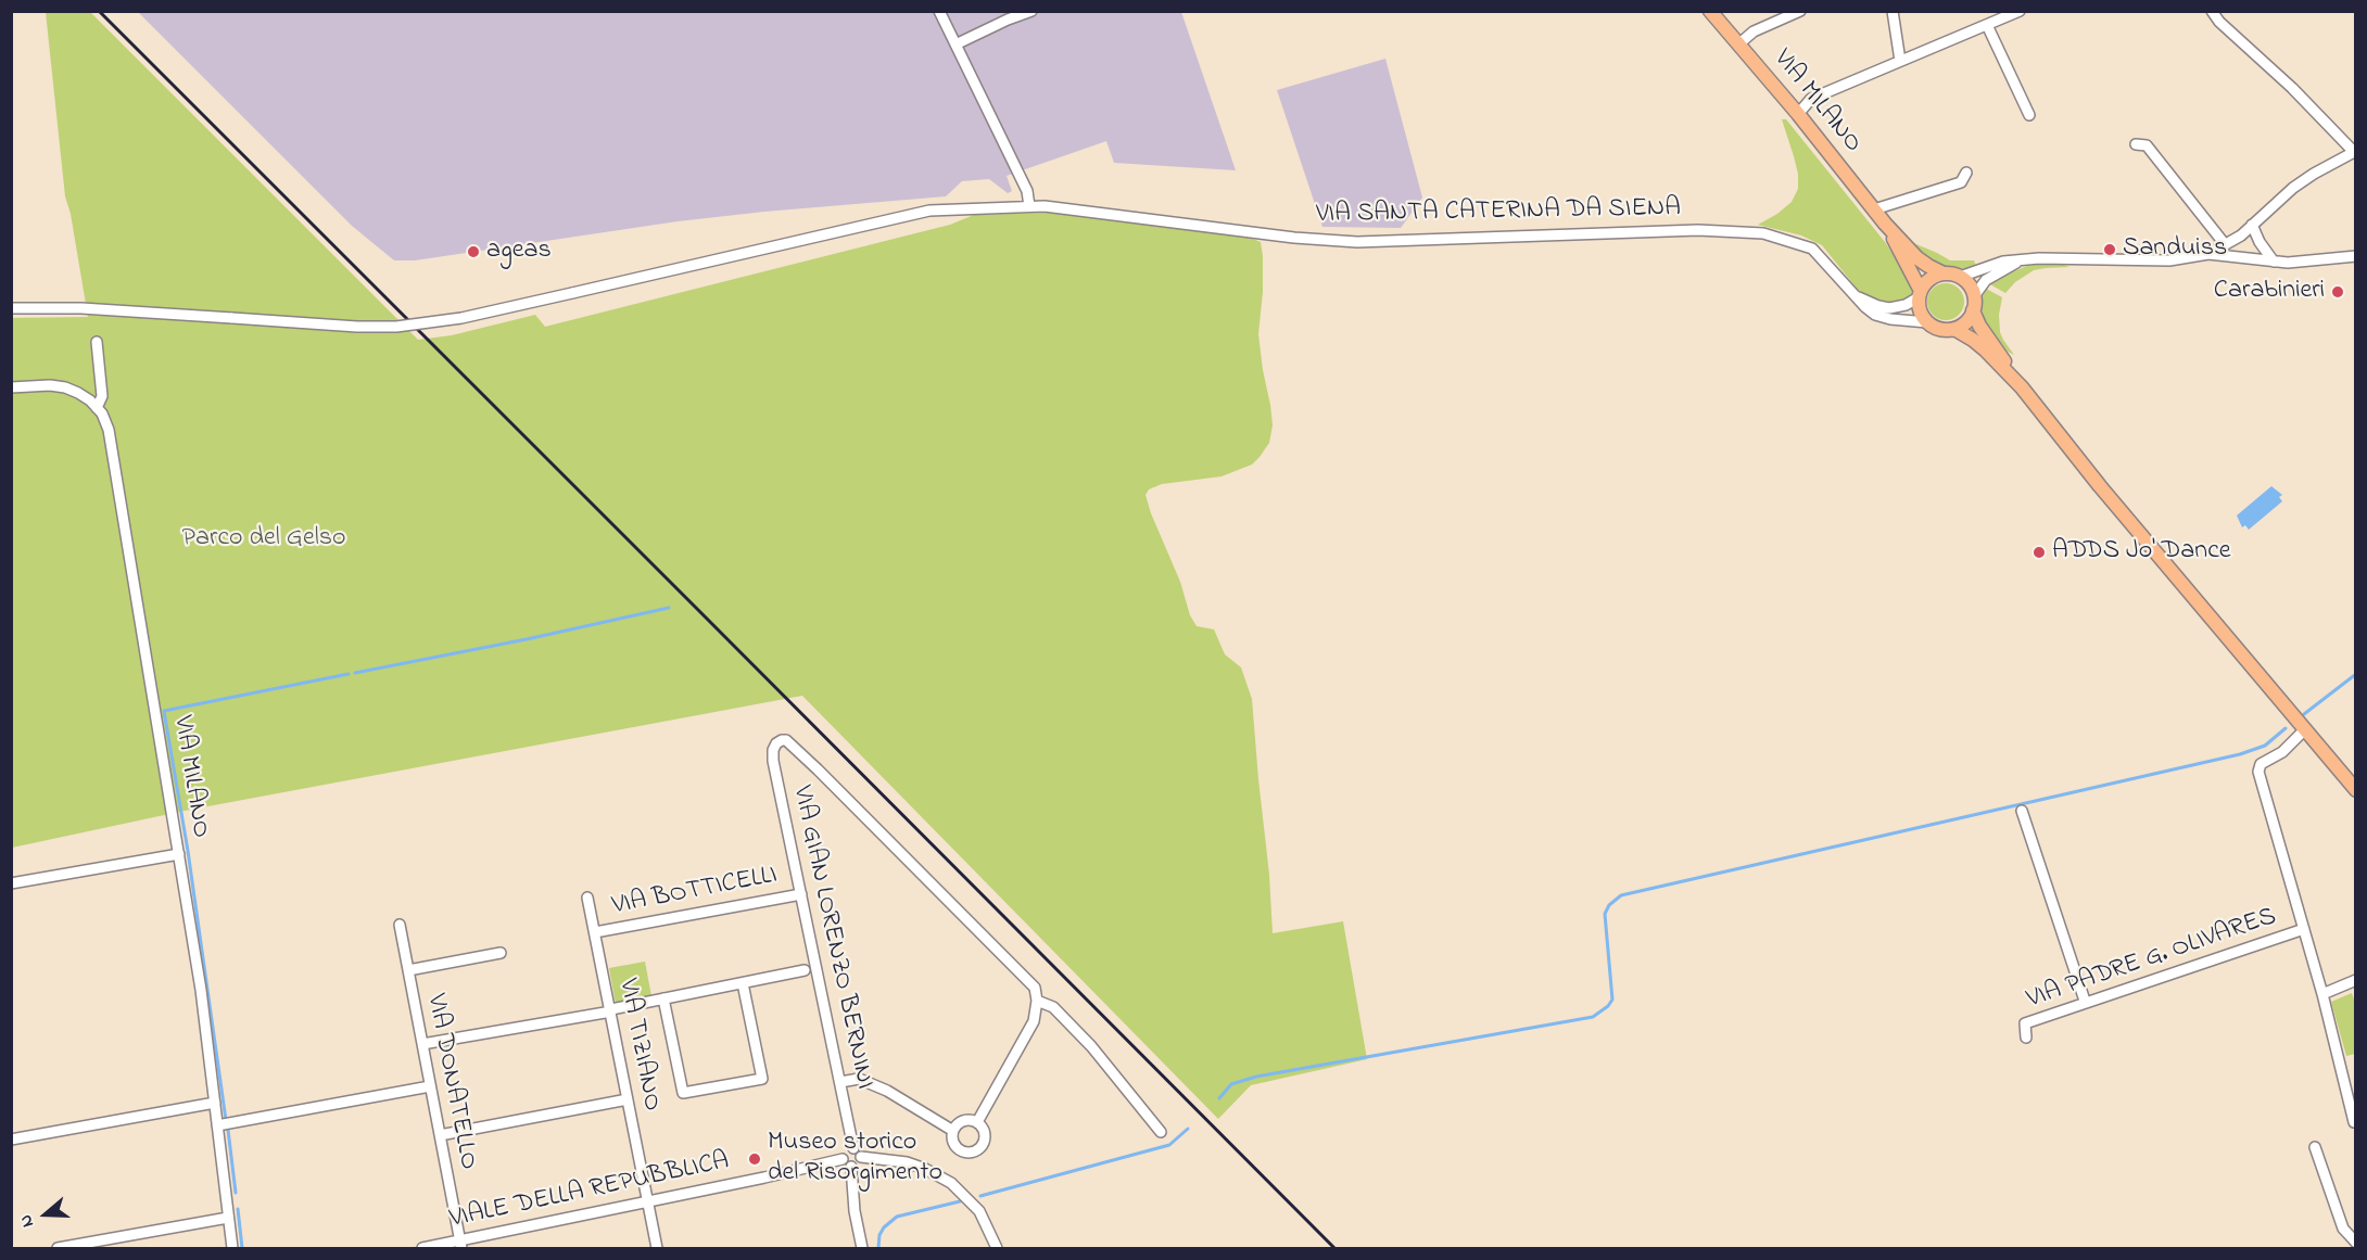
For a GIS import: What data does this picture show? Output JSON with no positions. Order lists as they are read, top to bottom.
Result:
{
  "streets": {
    "main road": ["VIA MILANO"],
    "street": [
      "VIA SANTA CATERINA DA SIENA",
      "VIA BOTTICELLI",
      "VIA GIAN LORENZO BERNINI",
      "VIA PADRE G. OLIVARES",
      "VIA TIZIANO",
      "VIA DONATELLO",
      "VIALE DELLA REPUBBLICA"
    ]
  },
  "crossings": [
    ["VIA BOTTICELLI", "VIA GIAN LORENZO BERNINI"],
    ["VIA BOTTICELLI", "VIA TIZIANO"],
    ["VIA GIAN LORENZO BERNINI", "VIALE DELLA REPUBBLICA"],
    ["VIA TIZIANO", "VIALE DELLA REPUBBLICA"],
    ["VIA DONATELLO", "VIALE DELLA REPUBBLICA"]
  ],
  "parks": ["Parco del Gelso"],
  "places": [
    "Sanduiss",
    "ageas",
    "Carabinieri",
    "ADDS Jo' Dance",
    "Museo storico del Risorgimento"
  ],
  "north": "left"
}
